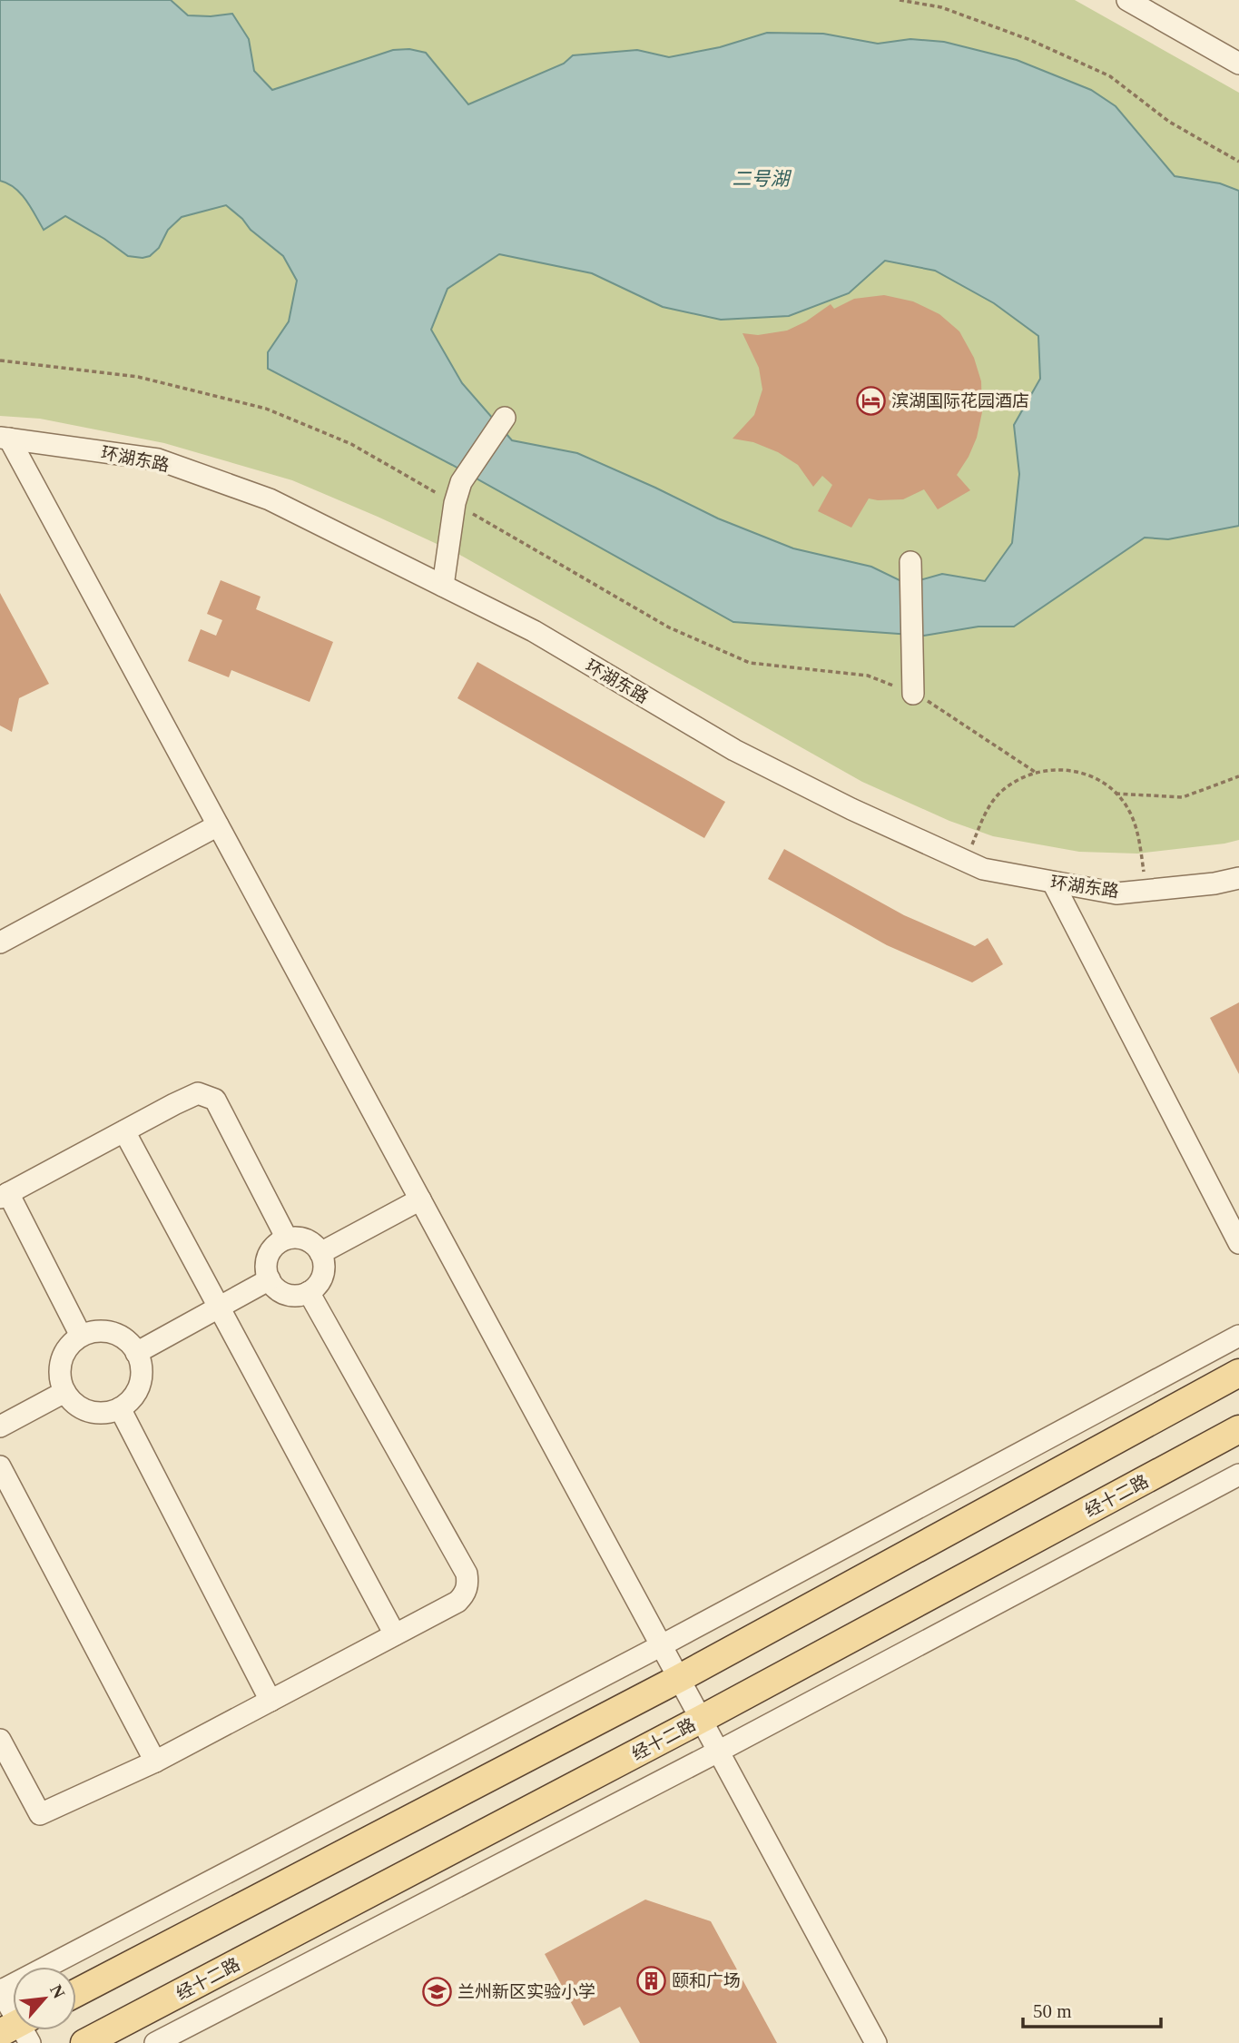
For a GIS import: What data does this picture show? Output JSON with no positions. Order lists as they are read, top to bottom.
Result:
{
  "streets": {
    "main road": ["经十二路"],
    "street": ["环湖东路"]
  },
  "water": ["二号湖"],
  "places": {
    "hotel": ["滨湖国际花园酒店"],
    "building": ["颐和广场"],
    "school or university": ["兰州新区实验小学"]
  },
  "scale_bar": "50 m",
  "north": "top right"
}
